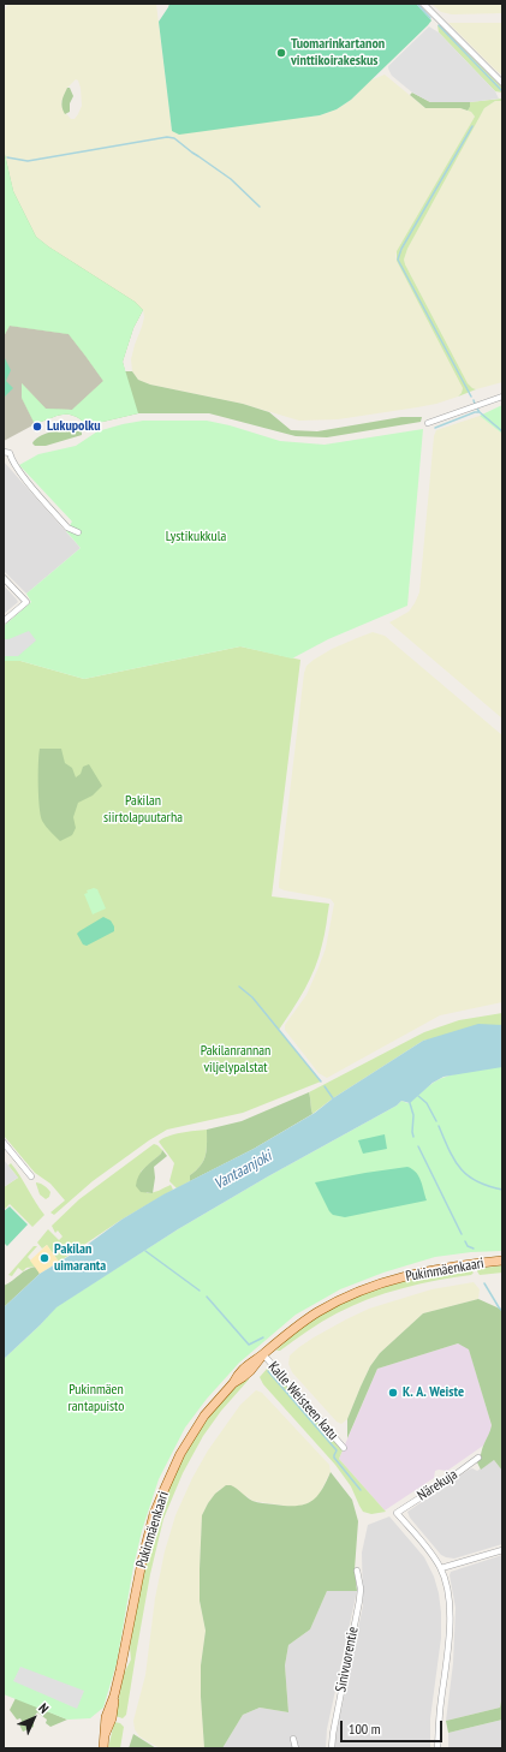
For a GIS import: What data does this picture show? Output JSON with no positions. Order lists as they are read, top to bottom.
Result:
{
  "streets": {
    "main road": ["Pukinmäenkaari"],
    "street": ["Kalle Weisteen katu", "Närekuja", "Sinivuorentie"]
  },
  "crossings": [
    ["Pukinmäenkaari", "Kalle Weisteen katu"]
  ],
  "water": ["Vantaanjoki"],
  "parks": [
    "Lystikukkula",
    "Pakilan siirtolapuutarha",
    "Pakilanrannan viljelypalstat",
    "Pukinmäen rantapuisto"
  ],
  "places": [
    "Tuomarinkartanon vinttikoirakeskus",
    "Lukupolku",
    "Pakilan uimaranta",
    "K. A. Weiste"
  ],
  "scale_bar": "100 m",
  "north": "top right"
}
